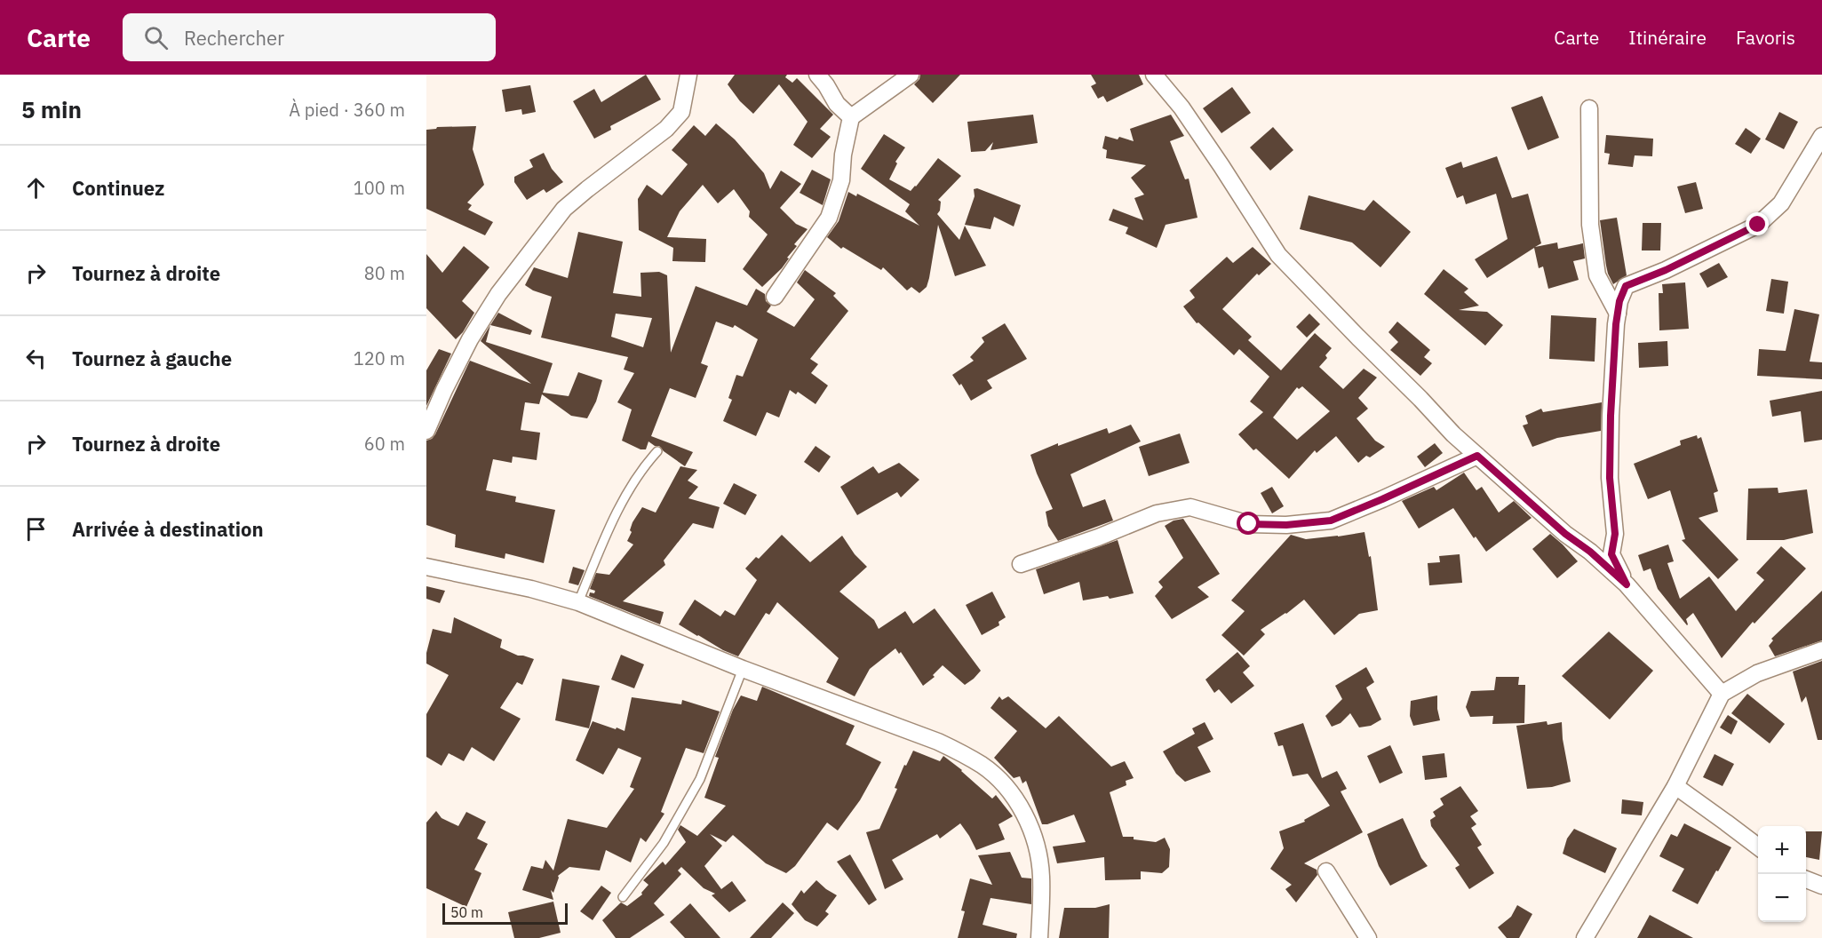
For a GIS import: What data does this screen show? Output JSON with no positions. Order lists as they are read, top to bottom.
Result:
{
  "scale_bar": "50 m",
  "page": {
    "header": "Carte",
    "search": "Rechercher",
    "nav": ["Carte", "Itinéraire", "Favoris"],
    "heading": ["5 min", "À pied · 360 m"],
    "list": [
      ["Continuez", "100 m"],
      ["Tournez à droite", "80 m"],
      ["Tournez à gauche", "120 m"],
      ["Tournez à droite", "60 m"],
      "Arrivée à destination"
    ],
    "map_buttons": ["+", "−"],
    "scale": "50 m"
  }
}
